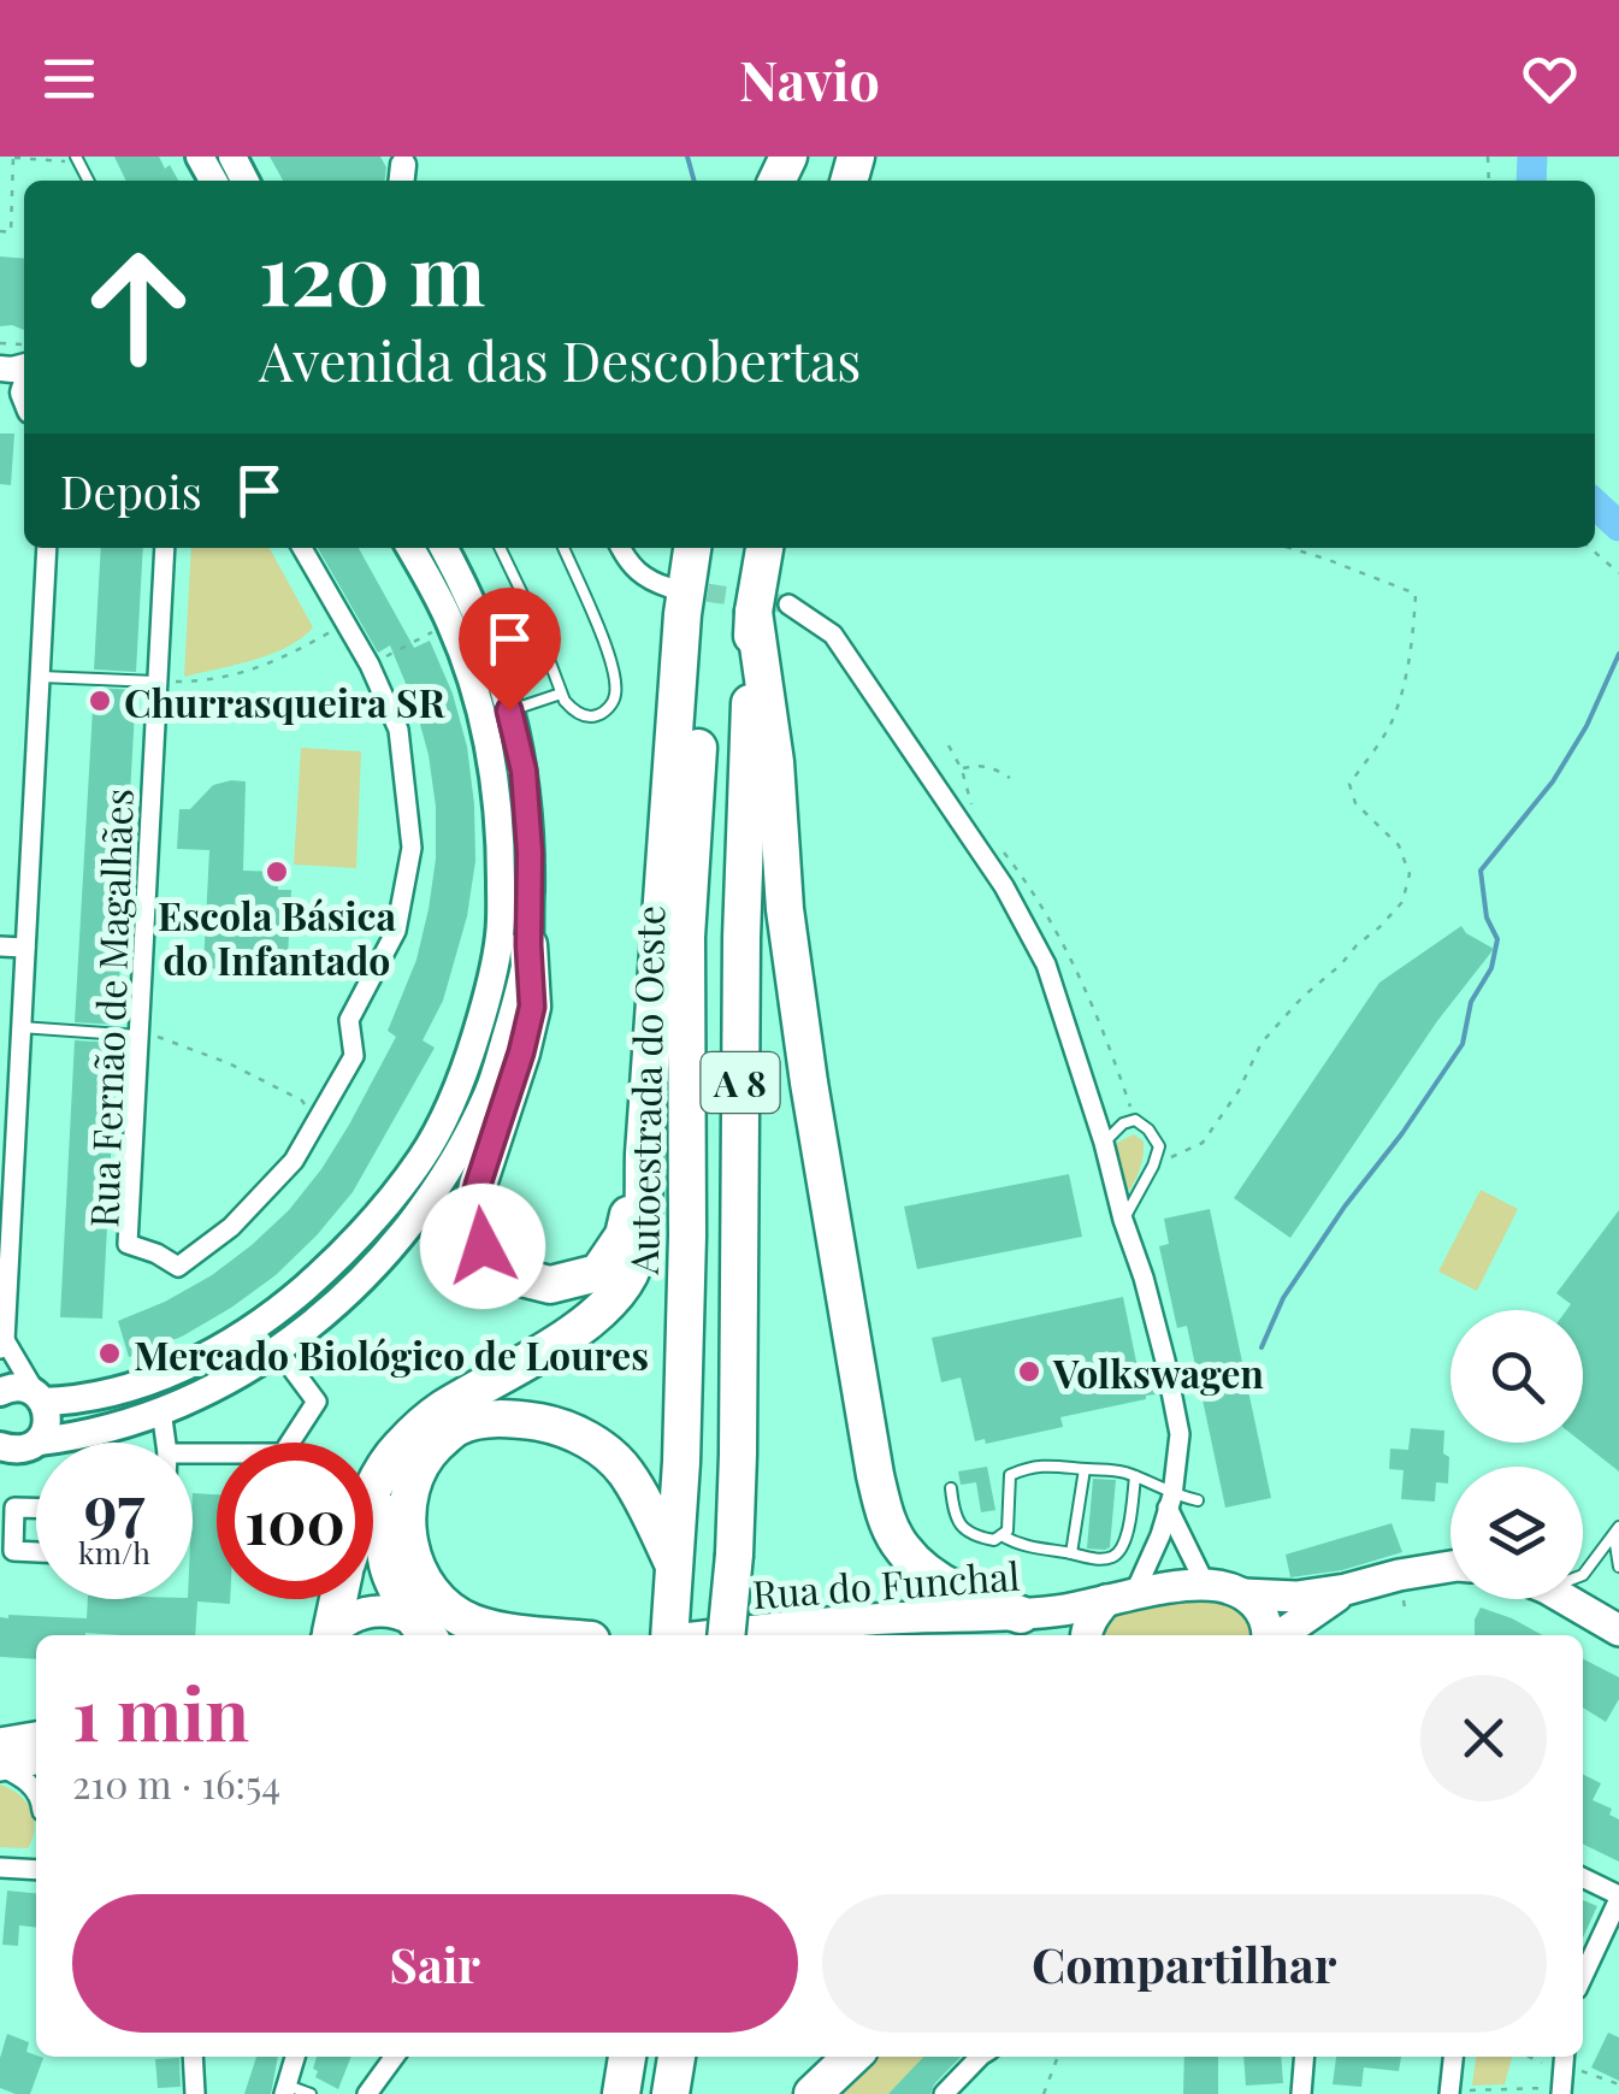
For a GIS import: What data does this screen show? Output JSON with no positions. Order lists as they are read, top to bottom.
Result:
{
  "streets": {
    "highway": ["A 8", "Autoestrada do Oeste"],
    "main road": ["Rua do Funchal"],
    "street": ["Rua Fernão de Magalhães"]
  },
  "places": [
    "Churrasqueira SR",
    "Escola Básica do Infantado",
    "Mercado Biológico de Loures",
    "Volkswagen"
  ],
  "page": {
    "header": "Navio",
    "turn": ["120 m", "Avenida das Descobertas"],
    "then": "Depois",
    "speed": "97 km/h",
    "limit": "100",
    "heading": ["1 min", "210 m · 16:54"],
    "buttons": ["Sair", "Compartilhar"]
  }
}
